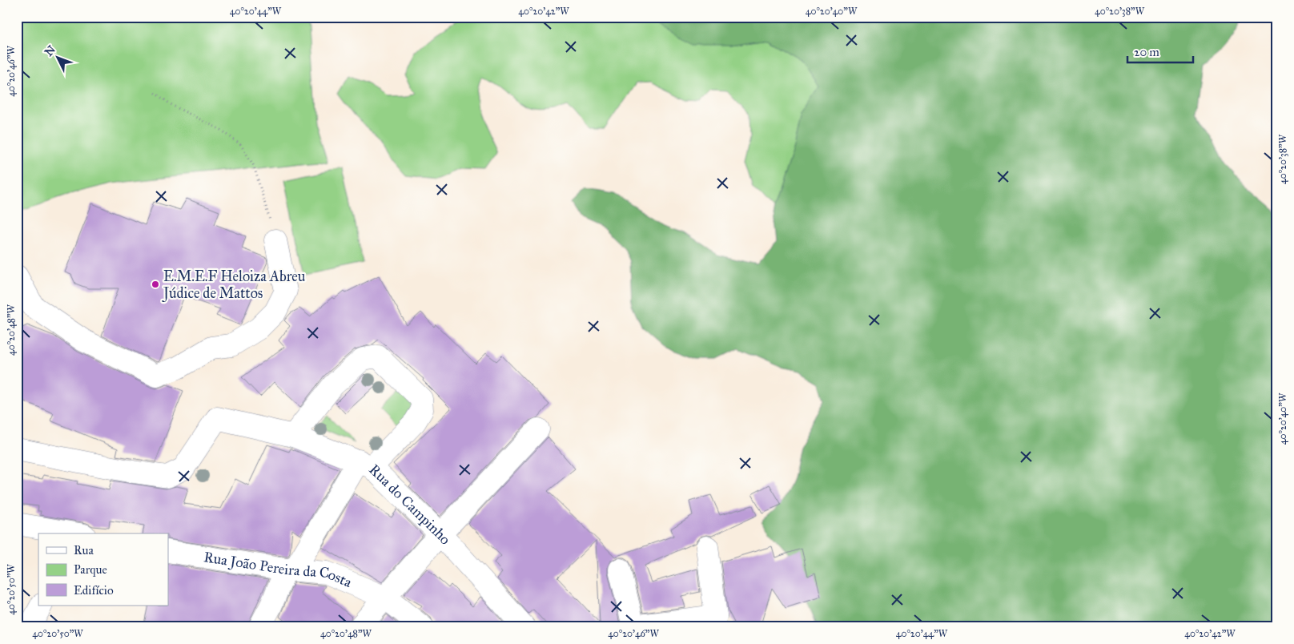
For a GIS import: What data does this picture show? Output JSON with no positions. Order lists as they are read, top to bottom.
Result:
{
  "streets": {
    "street": ["Rua do Campinho", "Rua João Pereira da Costa"]
  },
  "places": ["E.M.E.F Heloiza Abreu Júdice de Mattos"],
  "legend": ["Rua", "Parque", "Edifício"],
  "scale_bar": "20 m",
  "north": "top left",
  "coordinates": [
    "40°20'44\"W",
    "40°20'42\"W",
    "40°20'40\"W",
    "40°20'38\"W",
    "40°20'46\"W",
    "40°20'48\"W",
    "40°20'50\"W"
  ]
}
